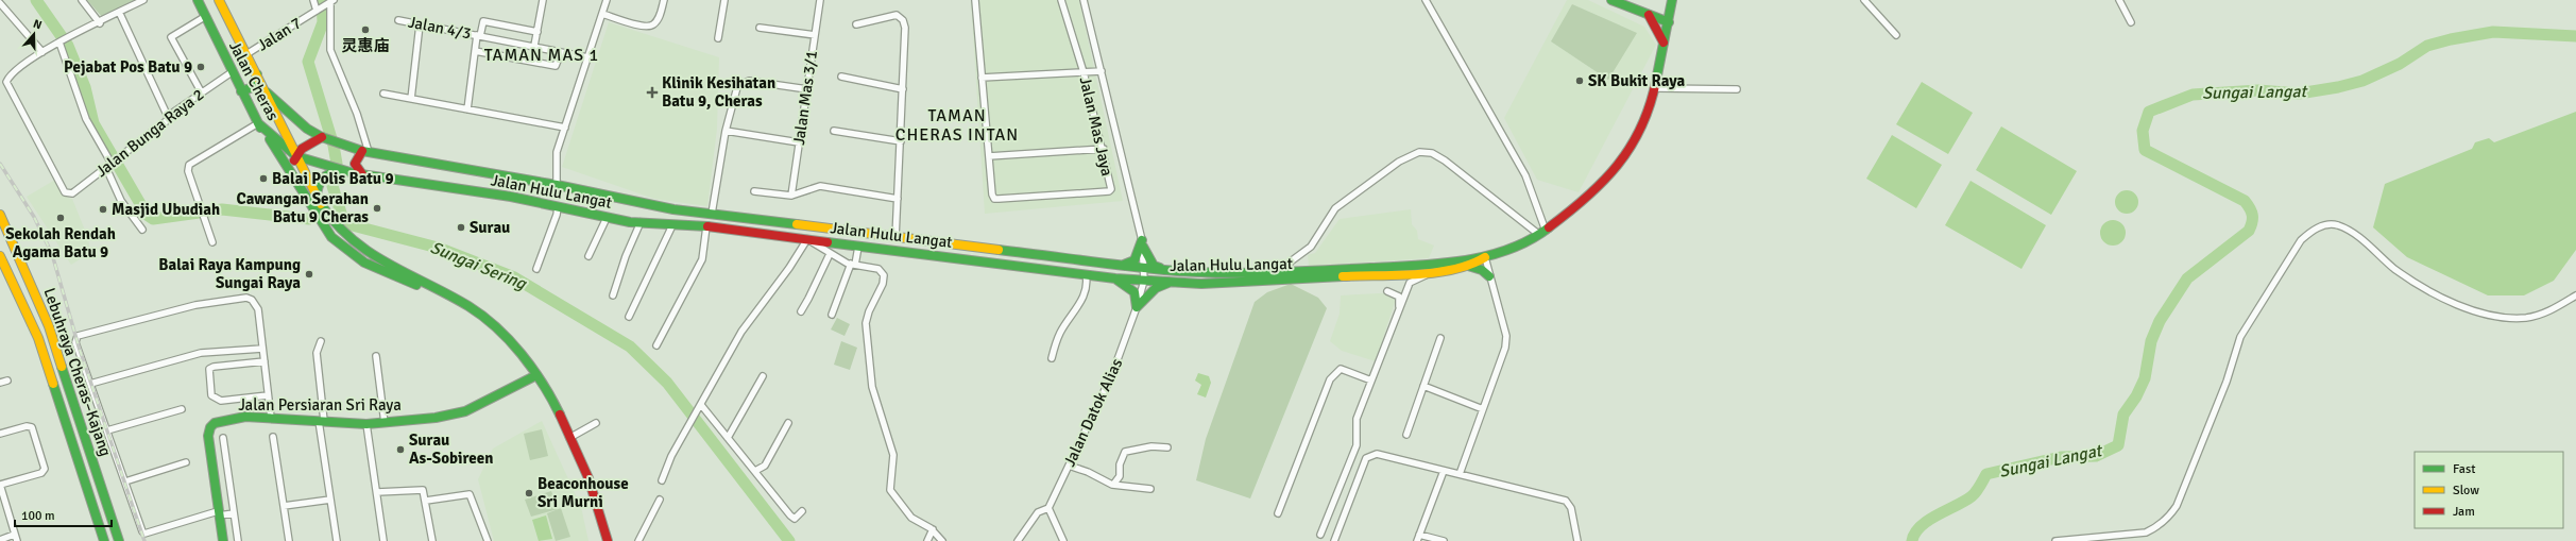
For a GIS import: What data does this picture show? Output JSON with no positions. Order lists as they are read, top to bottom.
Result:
{
  "streets": {
    "main road": [
      "Jalan Cheras",
      "Jalan Hulu Langat",
      "Lebuhraya Cheras–Kajang",
      "Jalan Persiaran Sri Raya"
    ],
    "street": [
      "Jalan 4/3",
      "Jalan 7",
      "Jalan Mas 3/1",
      "Jalan Mas Jaya",
      "Jalan Bunga Raya 2",
      "Jalan Datok Alias"
    ]
  },
  "crossings": [
    ["Jalan 7", "Jalan Hulu Langat"],
    ["Jalan Cheras", "Jalan Bunga Raya 2"],
    ["Jalan Hulu Langat", "Jalan Datok Alias"]
  ],
  "districts": ["TAMAN MAS 1", "TAMAN CHERAS INTAN"],
  "water": ["Sungai Langat", "Sungai Sering"],
  "places": {
    "other": [
      "灵惠庙",
      "Pejabat Pos Batu 9",
      "SK Bukit Raya",
      "Balai Polis Batu 9",
      "Cawangan Serahan Batu 9 Cheras",
      "Masjid Ubudiah",
      "Sekolah Rendah Agama Batu 9",
      "Surau",
      "Balai Raya Kampung Sungai Raya",
      "Surau As-Sobireen",
      "Beaconhouse Sri Murni"
    ],
    "health": ["Klinik Kesihatan Batu 9, Cheras"]
  },
  "legend": ["Fast", "Slow", "Jam"],
  "scale_bar": "100 m",
  "north": "top"
}
